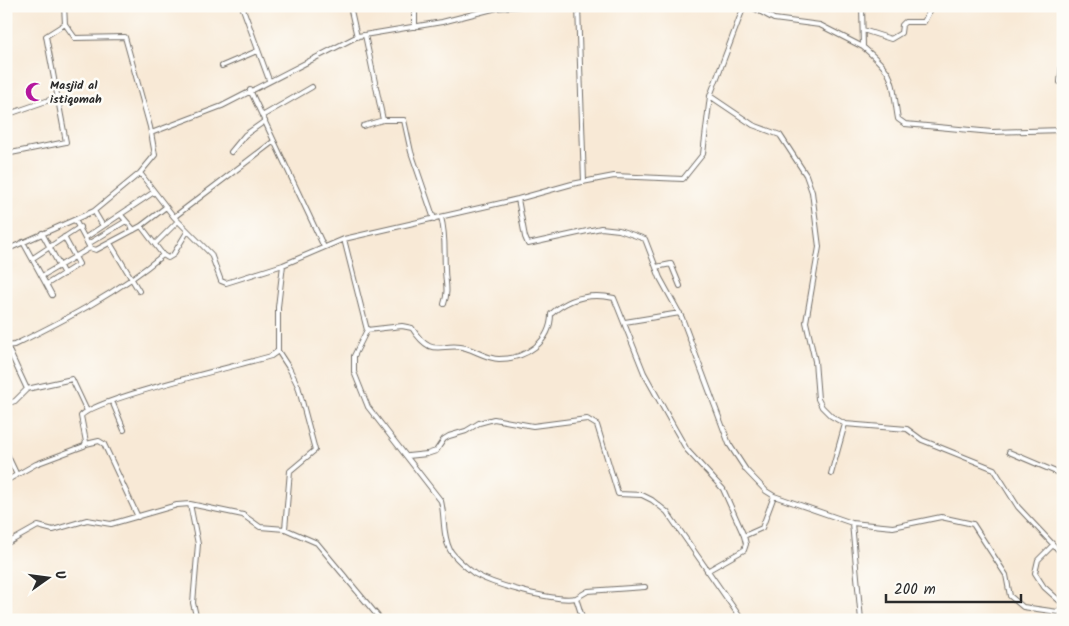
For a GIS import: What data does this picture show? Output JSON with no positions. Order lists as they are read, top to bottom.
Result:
{
  "places": {
    "mosque": ["Masjid al istiqomah"]
  },
  "scale_bar": "200 m",
  "north": "right"
}
